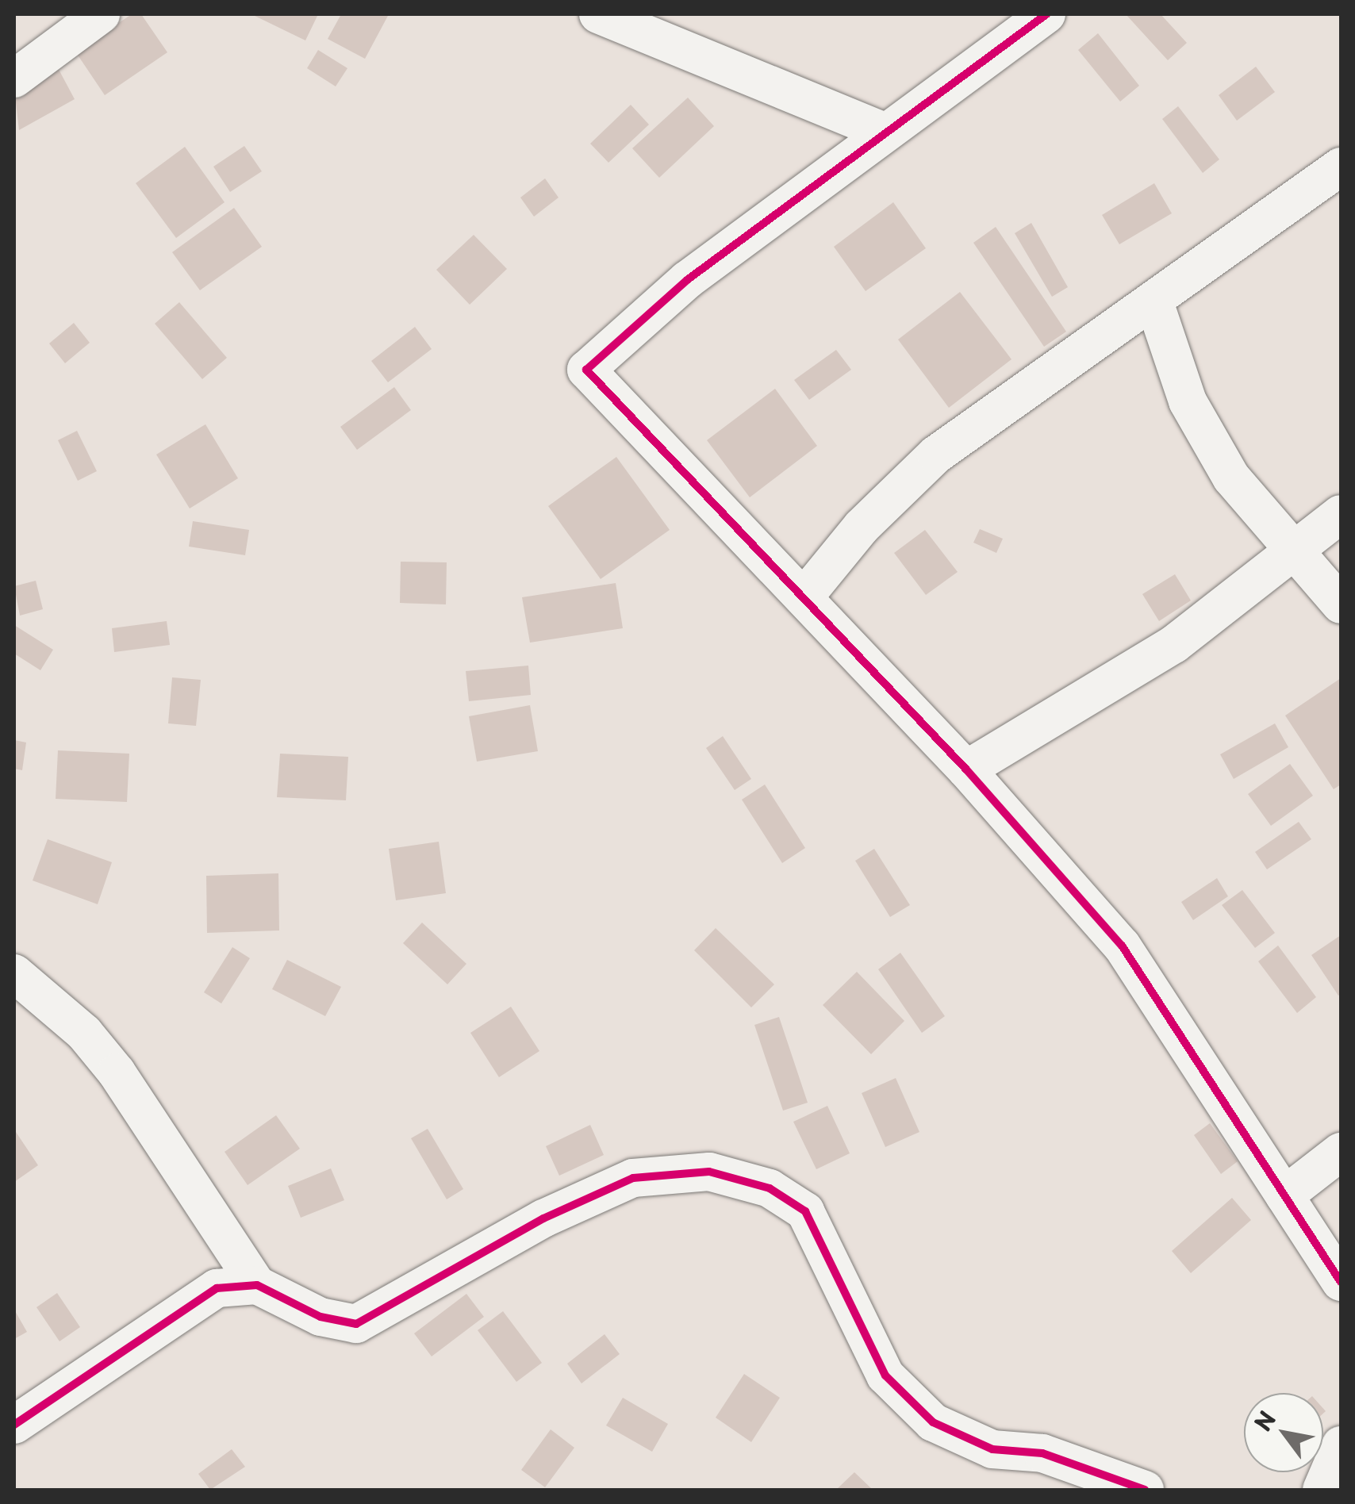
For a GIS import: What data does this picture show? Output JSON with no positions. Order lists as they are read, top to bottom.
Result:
{
  "north": "top left"
}
